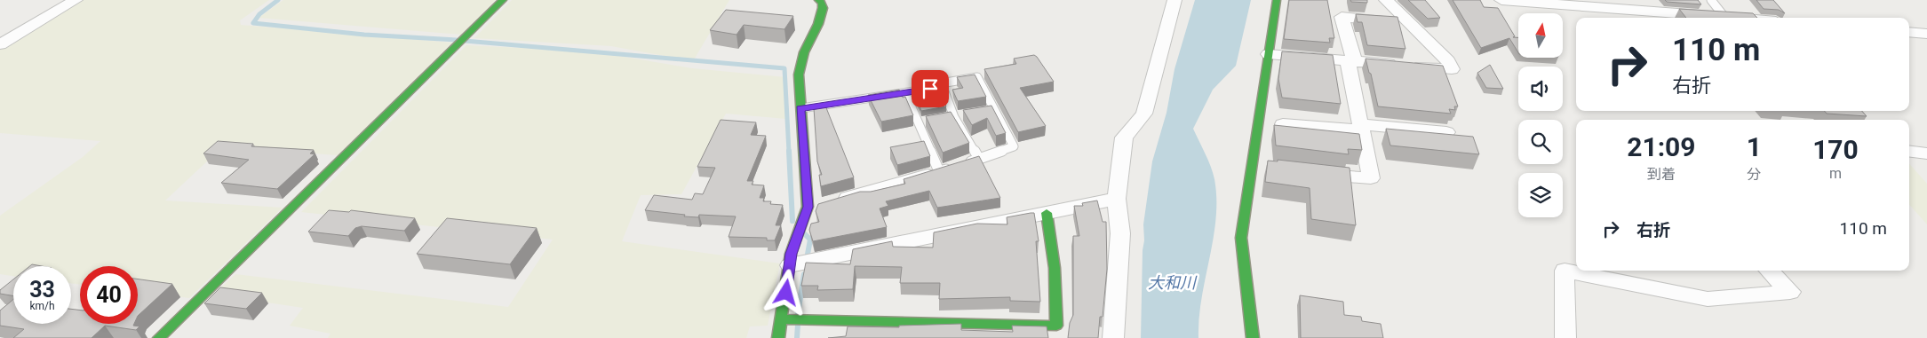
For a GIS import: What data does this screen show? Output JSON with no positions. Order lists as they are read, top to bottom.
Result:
{
  "water": ["大和川"],
  "north": "top",
  "page": {
    "turn": ["110 m", "右折"],
    "eta": [
      "21:09",
      "到着",
      "1",
      "分",
      "170",
      "m"
    ],
    "list": [
      {
        "name": "右折",
        "value": "110 m"
      }
    ],
    "speed": "33 km/h",
    "limit": "40"
  }
}
